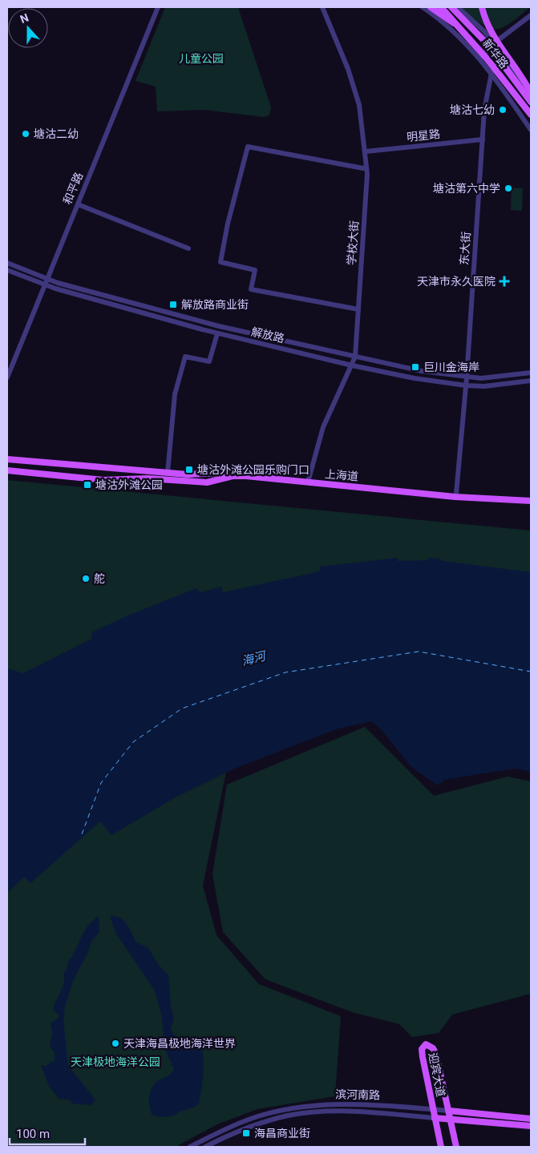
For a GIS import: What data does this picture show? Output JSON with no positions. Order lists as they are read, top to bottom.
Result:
{
  "streets": {
    "main road": [
      "新华路",
      "上海道",
      "迎宾大道",
      "滨河南路"
    ],
    "street": [
      "明星路",
      "和平路",
      "学校大街",
      "东大街",
      "解放路"
    ]
  },
  "crossings": [
    ["明星路", "学校大街"],
    ["明星路", "东大街"],
    ["和平路", "解放路"],
    ["学校大街", "解放路"],
    ["学校大街", "上海道"],
    ["东大街", "解放路"],
    ["东大街", "上海道"],
    ["迎宾大道", "滨河南路"]
  ],
  "water": ["海河"],
  "parks": ["儿童公园", "天津极地海洋公园"],
  "places": {
    "other": [
      "塘沽七幼",
      "塘沽二幼",
      "塘沽第六中学",
      "舵",
      "天津海昌极地海洋世界"
    ],
    "health": ["天津市永久医院"],
    "transit": [
      "解放路商业街",
      "巨川金海岸",
      "塘沽外滩公园乐购门口",
      "塘沽外滩公园",
      "海昌商业街"
    ]
  },
  "scale_bar": "100 m",
  "north": "top"
}
